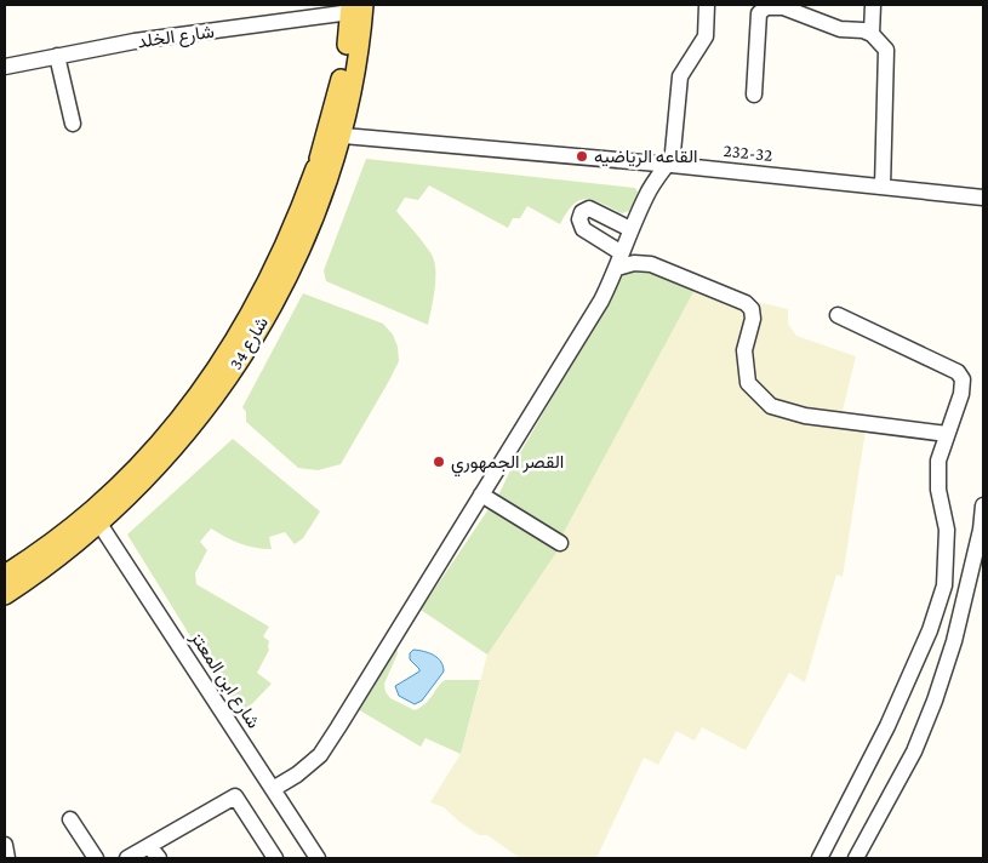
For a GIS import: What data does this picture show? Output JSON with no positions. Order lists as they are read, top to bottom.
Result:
{
  "streets": {
    "main road": ["شارع 34"],
    "street": ["شارع الخلد", "232-32", "شارع ابن المعتز"]
  },
  "crossings": [
    ["شارع الخلد", "شارع 34"],
    ["232-32", "شارع 34"],
    ["شارع 34", "شارع ابن المعتز"]
  ],
  "places": ["القاعه الرياضيه", "القصر الجمهوري"]
}
